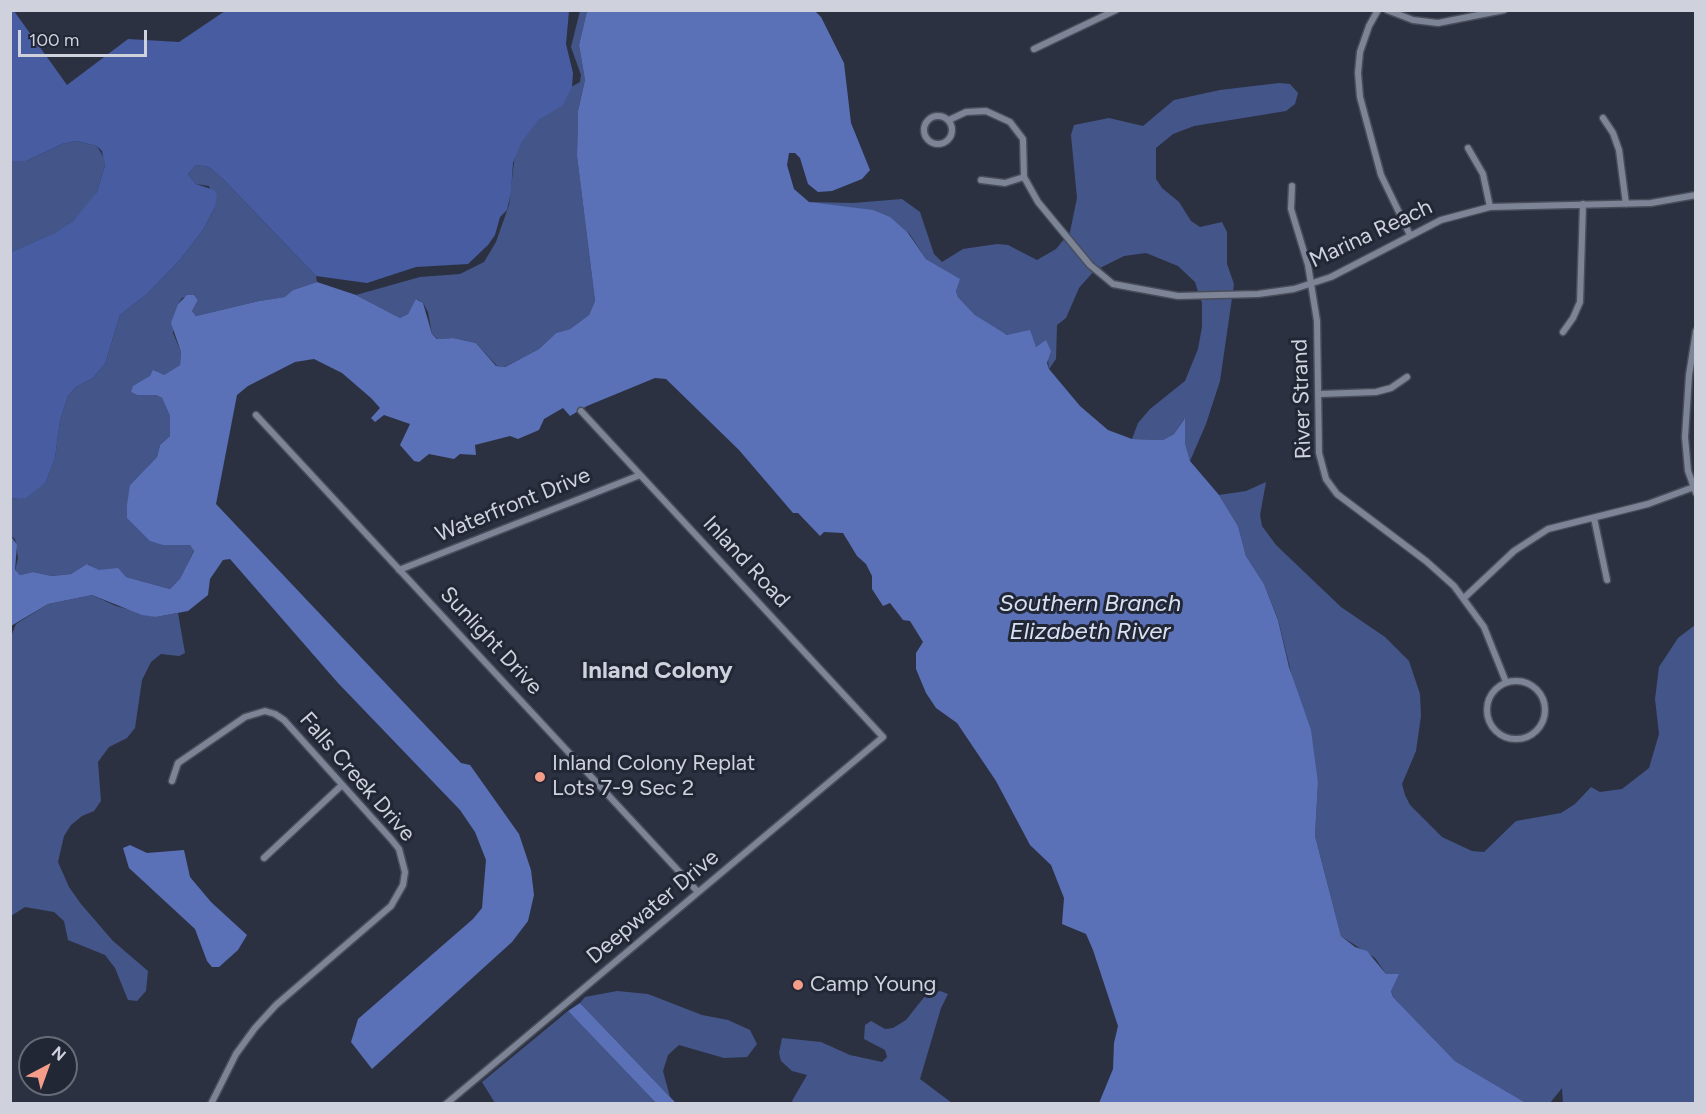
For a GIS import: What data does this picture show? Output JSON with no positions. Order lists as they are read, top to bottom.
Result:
{
  "streets": {
    "street": [
      "Marina Reach",
      "River Strand",
      "Waterfront Drive",
      "Inland Road",
      "Sunlight Drive",
      "Falls Creek Drive",
      "Deepwater Drive"
    ]
  },
  "crossings": [
    ["Marina Reach", "River Strand"],
    ["Waterfront Drive", "Inland Road"],
    ["Waterfront Drive", "Sunlight Drive"],
    ["Inland Road", "Deepwater Drive"],
    ["Sunlight Drive", "Deepwater Drive"]
  ],
  "districts": ["Inland Colony"],
  "water": ["Southern Branch Elizabeth River"],
  "places": ["Inland Colony Replat Lots 7-9 Sec 2", "Camp Young"],
  "scale_bar": "100 m",
  "north": "top right"
}
